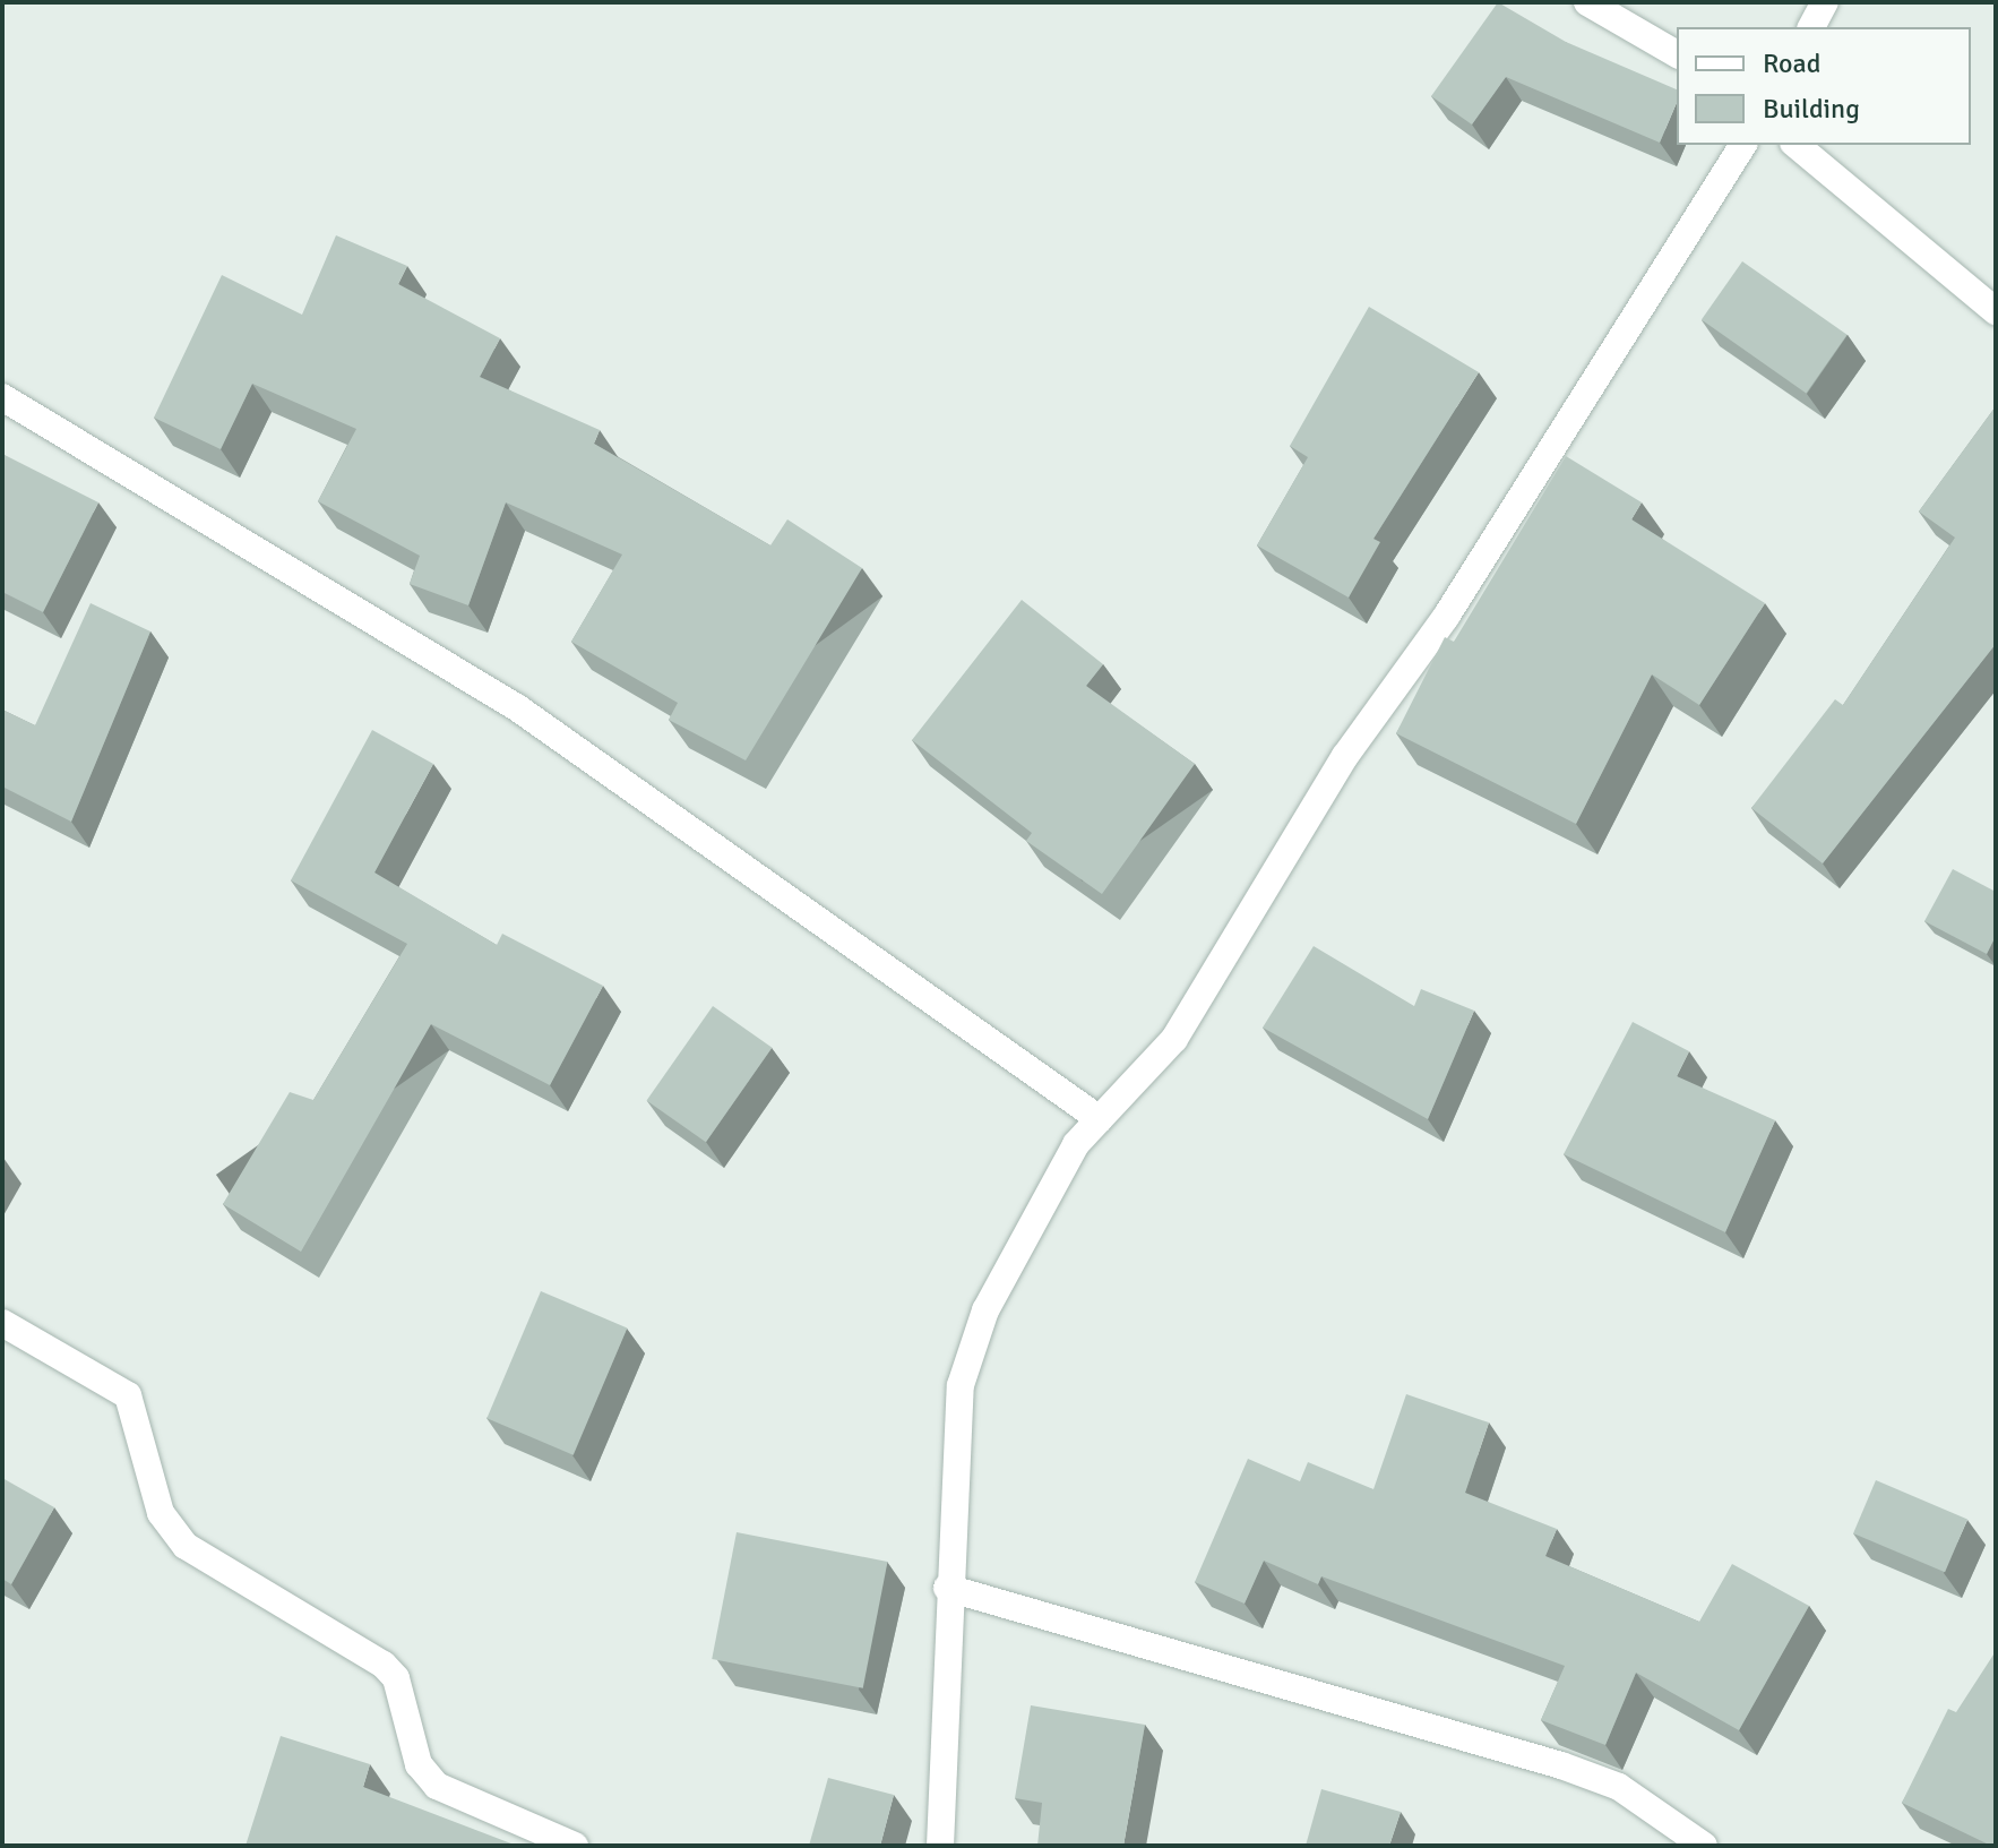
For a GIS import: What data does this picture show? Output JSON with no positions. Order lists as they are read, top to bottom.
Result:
{
  "legend": ["Road", "Building"]
}
